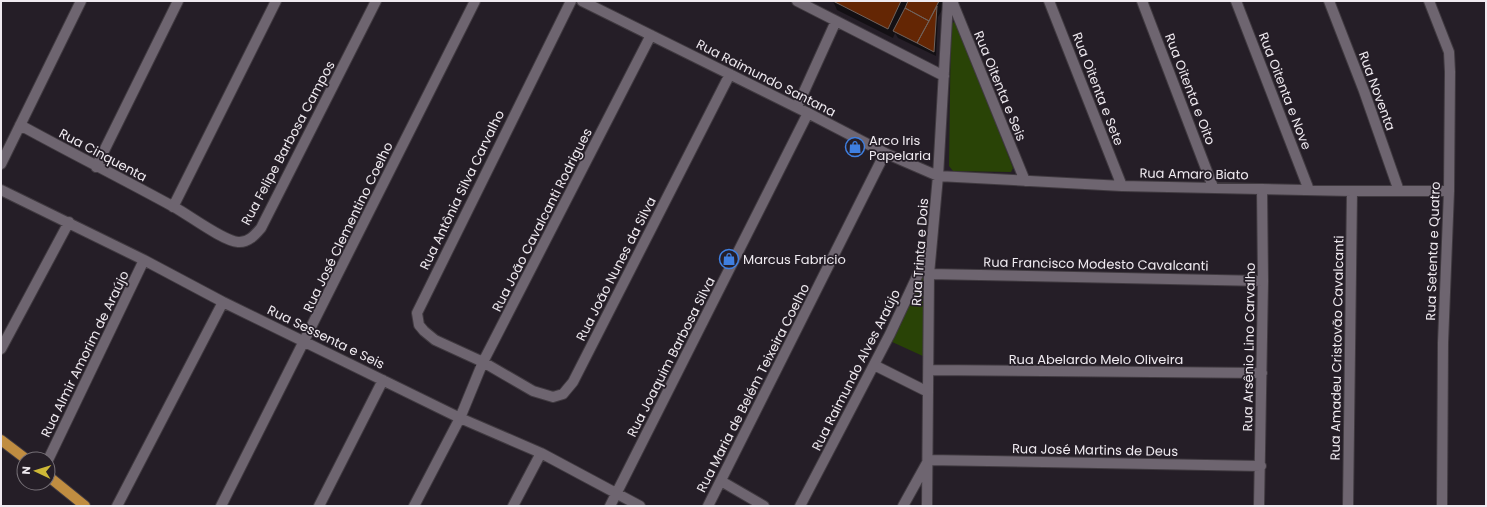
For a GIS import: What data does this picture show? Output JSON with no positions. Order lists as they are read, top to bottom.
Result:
{
  "streets": {
    "street": [
      "Rua Raimundo Santana",
      "Rua Oitenta e Seis",
      "Rua Oitenta e Sete",
      "Rua Oitenta e Oito",
      "Rua Oitenta e Nove",
      "Rua Noventa",
      "Rua Felipe Barbosa Campos",
      "Rua Cinquenta",
      "Rua Amaro Biato",
      "Rua Antônia Silva Carvalho",
      "Rua João Cavalcanti Rodrigues",
      "Rua José Clementino Coelho",
      "Rua Setenta e Quatro",
      "Rua Trinta e Dois",
      "Rua Francisco Modesto Cavalcanti",
      "Rua João Nunes da Silva",
      "Rua Sessenta e Seis",
      "Rua Arsênio Lino Carvalho",
      "Rua Amadeu Cristovão Cavalcanti",
      "Rua Almir Amorim de Araújo",
      "Rua Joaquim Barbosa Silva",
      "Rua Abelardo Melo Oliveira",
      "Rua Raimundo Alves Araújo",
      "Rua Maria de Belém Teixeira Coelho",
      "Rua José Martins de Deus"
    ]
  },
  "crossings": [
    ["Rua Raimundo Santana", "Rua Amaro Biato"],
    ["Rua Raimundo Santana", "Rua João Cavalcanti Rodrigues"],
    ["Rua Raimundo Santana", "Rua Trinta e Dois"],
    ["Rua Raimundo Santana", "Rua João Nunes da Silva"],
    ["Rua Raimundo Santana", "Rua Joaquim Barbosa Silva"],
    ["Rua Raimundo Santana", "Rua Maria de Belém Teixeira Coelho"],
    ["Rua Oitenta e Seis", "Rua Amaro Biato"],
    ["Rua Oitenta e Sete", "Rua Amaro Biato"],
    ["Rua Oitenta e Oito", "Rua Amaro Biato"],
    ["Rua Oitenta e Nove", "Rua Amaro Biato"],
    ["Rua Noventa", "Rua Amaro Biato"],
    ["Rua Felipe Barbosa Campos", "Rua Cinquenta"],
    ["Rua Amaro Biato", "Rua Setenta e Quatro"],
    ["Rua Amaro Biato", "Rua Trinta e Dois"],
    ["Rua Amaro Biato", "Rua Arsênio Lino Carvalho"],
    ["Rua Amaro Biato", "Rua Amadeu Cristovão Cavalcanti"],
    ["Rua Antônia Silva Carvalho", "Rua João Cavalcanti Rodrigues"],
    ["Rua Antônia Silva Carvalho", "Rua João Nunes da Silva"],
    ["Rua João Cavalcanti Rodrigues", "Rua João Nunes da Silva"],
    ["Rua João Cavalcanti Rodrigues", "Rua Sessenta e Seis"],
    ["Rua José Clementino Coelho", "Rua Sessenta e Seis"],
    ["Rua Trinta e Dois", "Rua Francisco Modesto Cavalcanti"],
    ["Rua Trinta e Dois", "Rua Abelardo Melo Oliveira"],
    ["Rua Trinta e Dois", "Rua Raimundo Alves Araújo"],
    ["Rua Trinta e Dois", "Rua José Martins de Deus"],
    ["Rua Francisco Modesto Cavalcanti", "Rua Arsênio Lino Carvalho"],
    ["Rua Sessenta e Seis", "Rua Almir Amorim de Araújo"],
    ["Rua Sessenta e Seis", "Rua Joaquim Barbosa Silva"],
    ["Rua Arsênio Lino Carvalho", "Rua Abelardo Melo Oliveira"],
    ["Rua Arsênio Lino Carvalho", "Rua José Martins de Deus"]
  ],
  "places": {
    "shop": ["Arco Iris Papelaria", "Marcus Fabricio"]
  },
  "north": "left"
}
